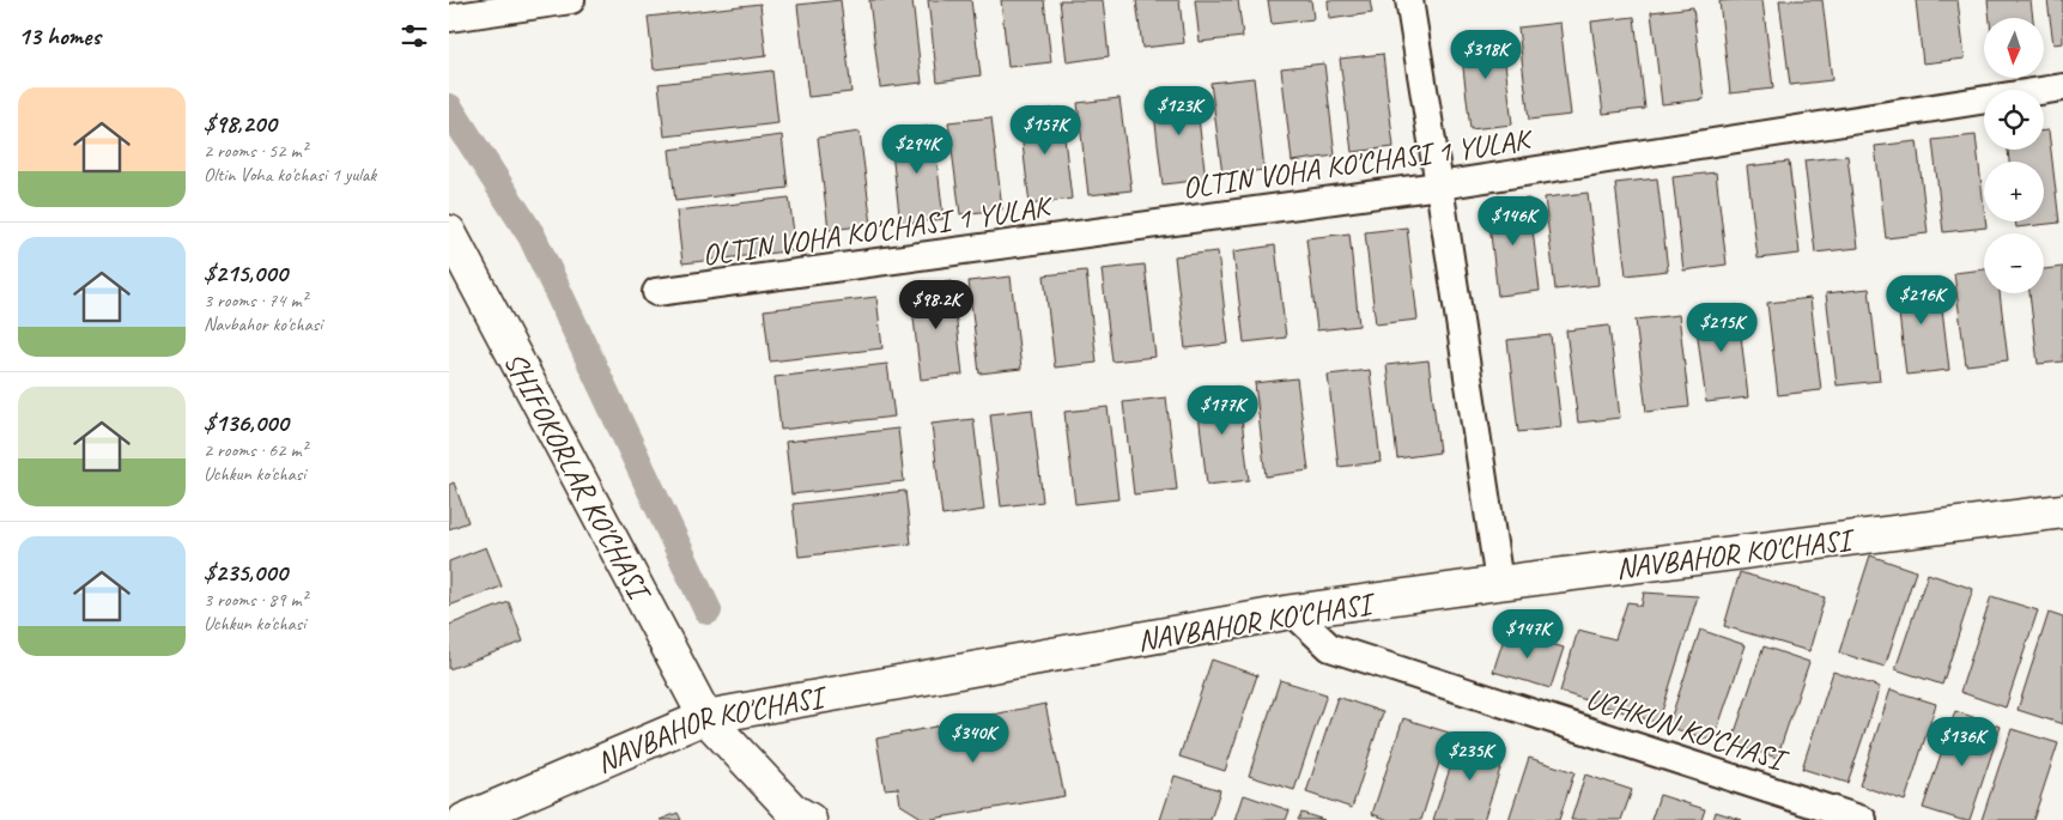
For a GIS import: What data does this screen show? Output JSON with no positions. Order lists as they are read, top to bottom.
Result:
{
  "streets": {
    "main road": ["SHIFOKORLAR KO'CHASI", "NAVBAHOR KO'CHASI"],
    "street": ["OLTIN VOHA KO'CHASI 1 YULAK", "UCHKUN KO'CHASI"]
  },
  "crossings": [
    ["SHIFOKORLAR KO'CHASI", "NAVBAHOR KO'CHASI"],
    ["NAVBAHOR KO'CHASI", "UCHKUN KO'CHASI"]
  ],
  "north": "bottom",
  "page": {
    "heading": "13 homes",
    "map_buttons": ["+", "−"],
    "price": [
      "$318K",
      "$123K",
      "$157K",
      "$294K",
      "$146K",
      "$216K",
      "$98.2K",
      "$215K",
      "$177K",
      "$147K",
      "$340K",
      "$136K",
      "$235K"
    ],
    "list": [
      {
        "name": "$98,200",
        "note": "2 rooms · 52 m² · Oltin Voha ko'chasi 1 yulak"
      },
      {
        "name": "$215,000",
        "note": "3 rooms · 74 m² · Navbahor ko'chasi"
      },
      {
        "name": "$136,000",
        "note": "2 rooms · 62 m² · Uchkun ko'chasi"
      },
      {
        "name": "$235,000",
        "note": "3 rooms · 89 m² · Uchkun ko'chasi"
      }
    ]
  }
}
